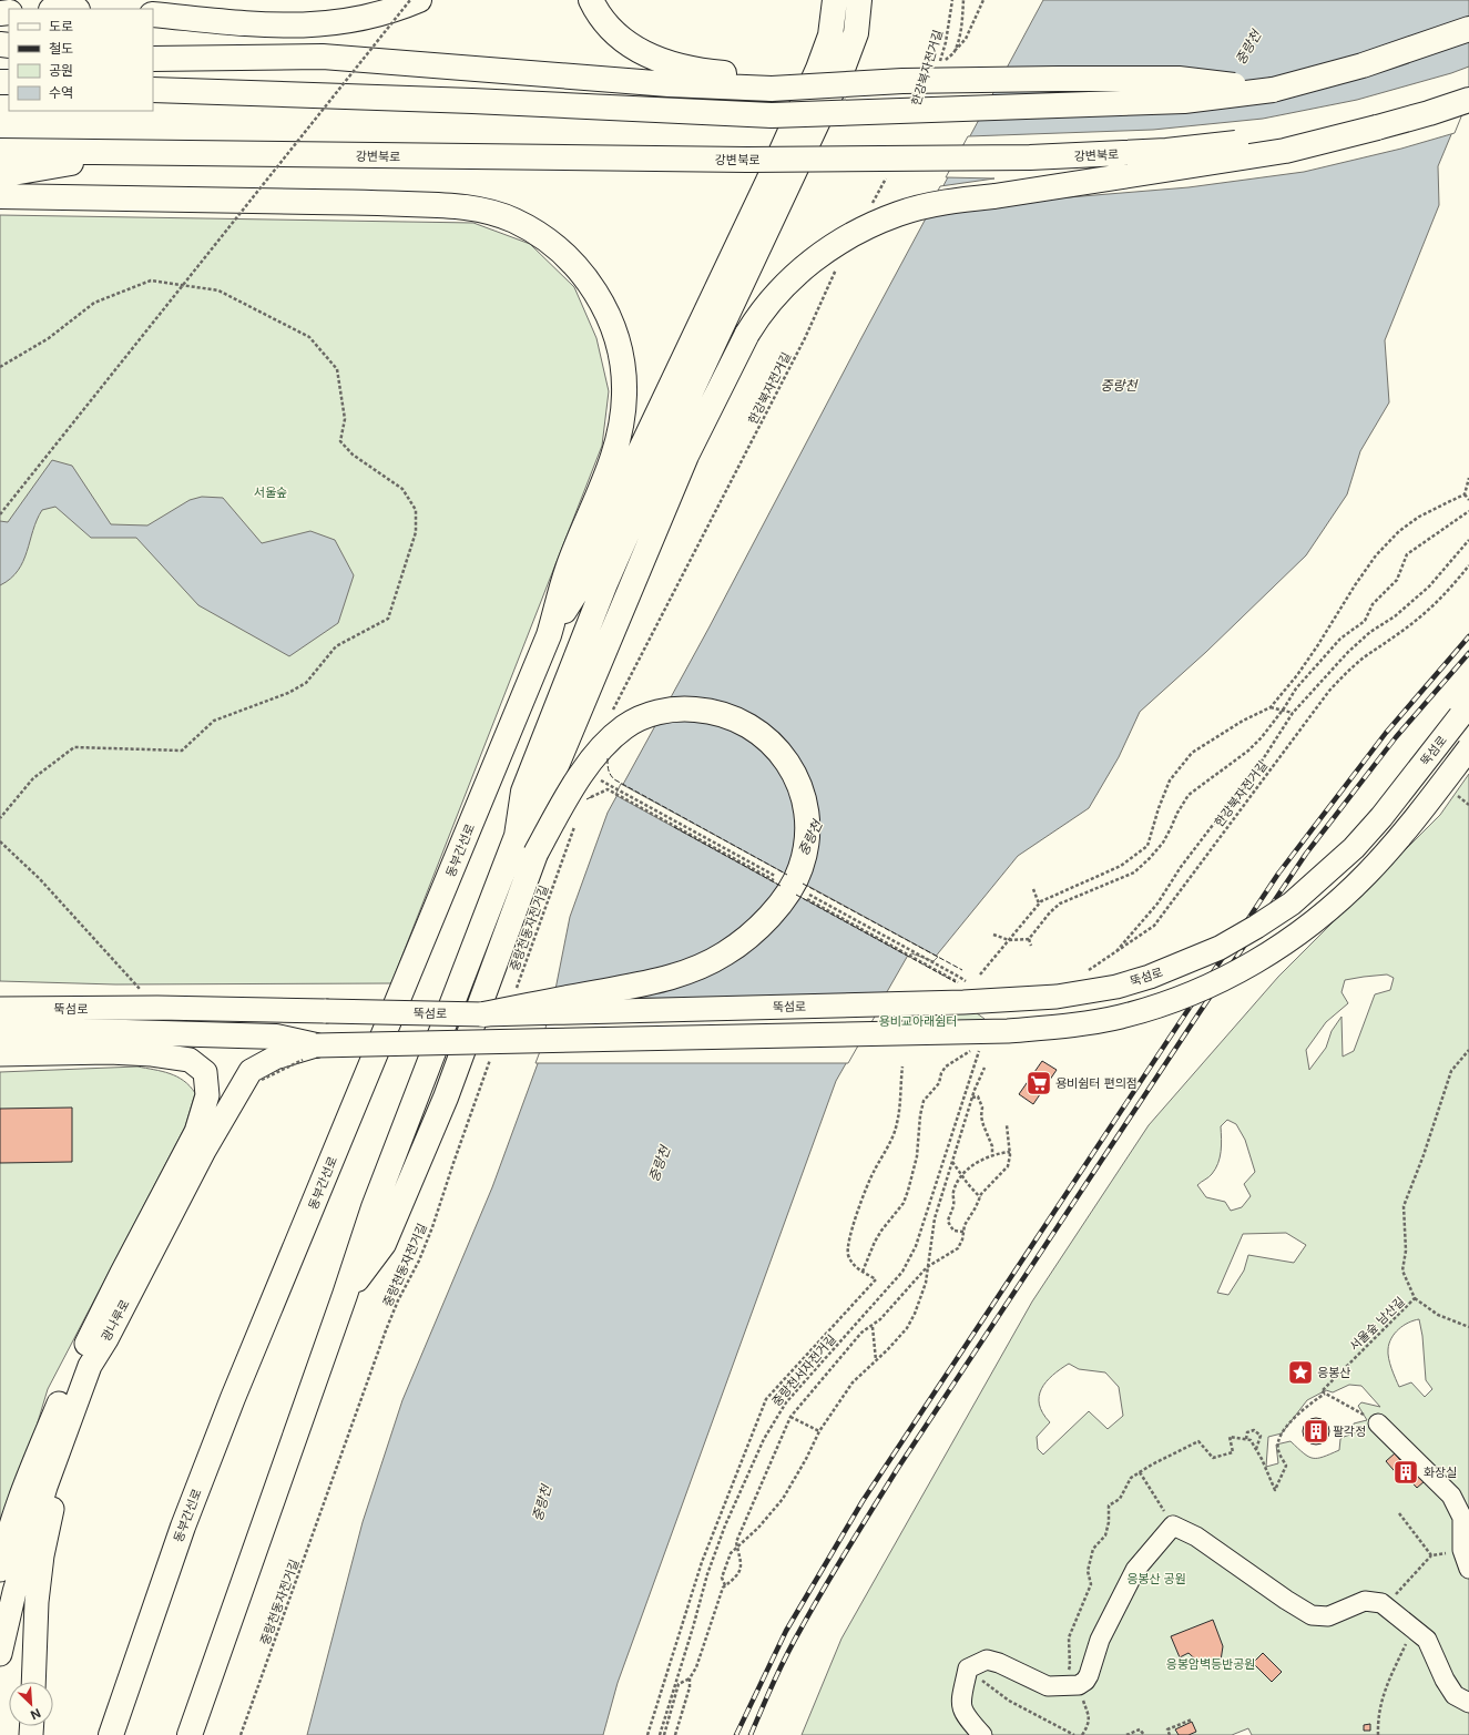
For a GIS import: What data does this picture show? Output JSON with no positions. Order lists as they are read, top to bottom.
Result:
{
  "streets": {
    "highway": ["강변북로", "동부간선로"],
    "main road": ["뚝섬로", "광나루로"],
    "path": [
      "한강북자전거길",
      "중랑천동자전거길",
      "서울숲 남산길",
      "중랑천서자전거길"
    ]
  },
  "water": ["중랑천"],
  "parks": [
    "서울숲",
    "용비교아래쉼터",
    "응봉산 공원",
    "응봉암벽등반공원"
  ],
  "places": {
    "supermarket": ["용비쉼터 편의점"],
    "place": ["응봉산"],
    "building": ["팔각정", "화장실"]
  },
  "legend": [
    "도로",
    "철도",
    "공원",
    "수역"
  ],
  "north": "bottom right"
}
